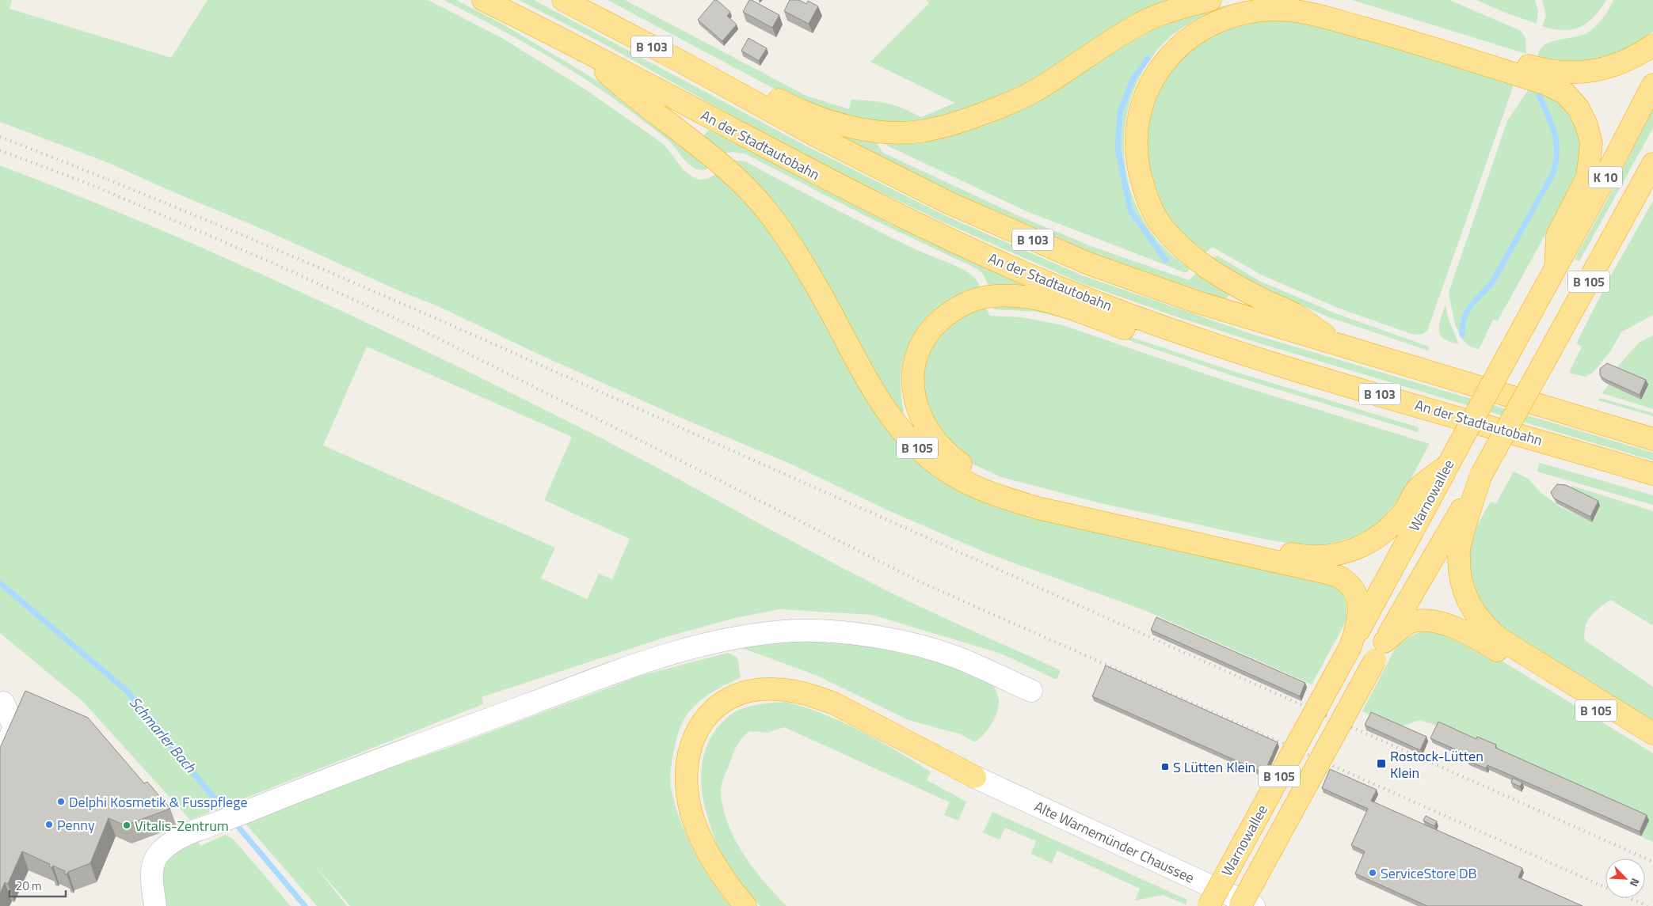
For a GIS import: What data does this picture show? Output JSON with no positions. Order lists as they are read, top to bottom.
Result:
{
  "streets": {
    "highway": [
      "B 103",
      "An der Stadtautobahn",
      "K 10",
      "B 105",
      "Warnowallee"
    ],
    "street": ["Alte Warnemünder Chaussee"]
  },
  "crossings": [
    ["B 103", "Warnowallee"],
    ["An der Stadtautobahn", "B 105"],
    ["B 105", "Warnowallee"]
  ],
  "water": ["Schmarler Bach"],
  "places": {
    "transit": ["Rostock-Lütten Klein", "S Lütten Klein"],
    "other": [
      "Delphi Kosmetik & Fusspflege",
      "Penny",
      "Vitalis-Zentrum",
      "ServiceStore DB"
    ]
  },
  "scale_bar": "20 m",
  "north": "bottom right"
}
